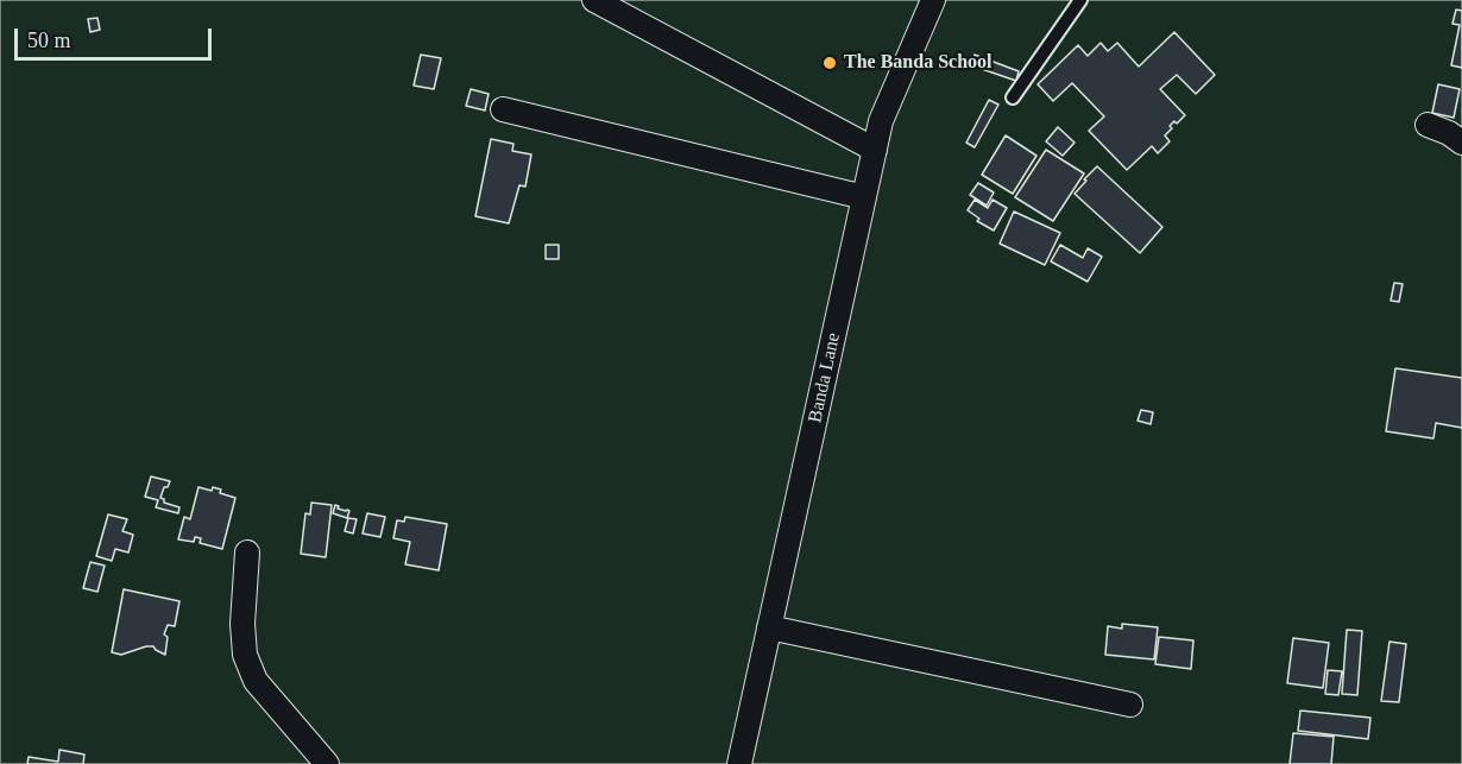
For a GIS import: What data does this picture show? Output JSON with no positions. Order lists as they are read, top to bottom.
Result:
{
  "streets": {
    "street": ["Banda Lane"]
  },
  "places": ["The Banda School"],
  "scale_bar": "50 m"
}
